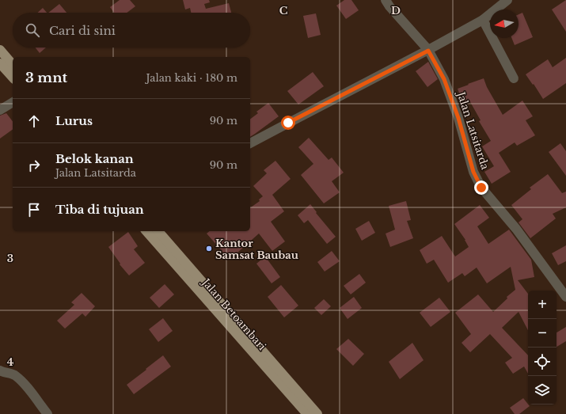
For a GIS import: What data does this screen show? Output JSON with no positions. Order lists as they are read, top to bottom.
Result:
{
  "streets": {
    "main road": ["Jalan Betoambari"],
    "street": ["Jalan Latsitarda"]
  },
  "places": ["Kantor Samsat Baubau"],
  "north": "left",
  "page": {
    "search": "Cari di sini",
    "heading": ["3 mnt", "Jalan kaki · 180 m"],
    "list": [
      ["Lurus", "90 m"],
      ["Belok kanan", "Jalan Latsitarda", "90 m"],
      "Tiba di tujuan"
    ],
    "map_buttons": ["+", "−"]
  },
  "grid": {
    "columns": ["C", "D"],
    "rows": ["3", "4"]
  }
}
